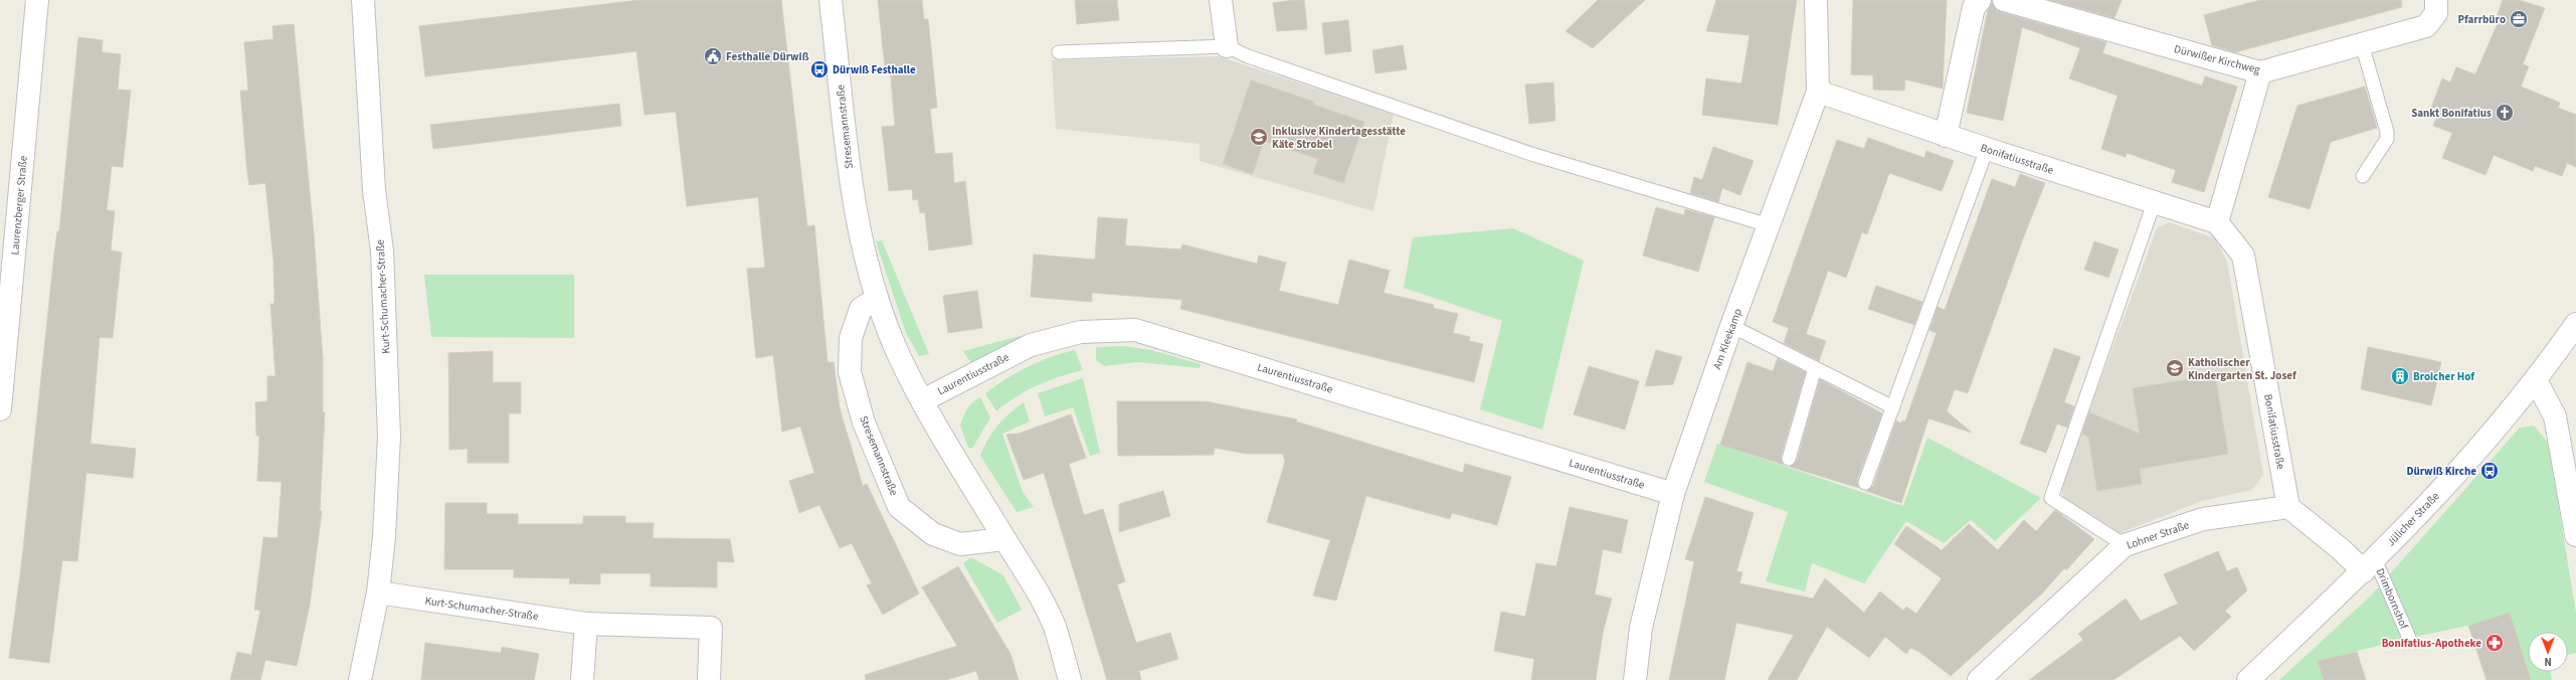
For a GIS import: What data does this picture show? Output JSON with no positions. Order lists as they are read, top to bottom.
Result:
{
  "streets": {
    "street": [
      "Dürwißer Kirchweg",
      "Stresemannstraße",
      "Bonifatiusstraße",
      "Laurenzberger Straße",
      "Kurt-Schumacher-Straße",
      "Am Kleekamp",
      "Laurentiusstraße",
      "Jülicher Straße",
      "Lohner Straße"
    ],
    "lane": ["Drimbornshof"]
  },
  "crossings": [
    ["Stresemannstraße", "Laurentiusstraße"],
    ["Bonifatiusstraße", "Am Kleekamp"],
    ["Bonifatiusstraße", "Lohner Straße"],
    ["Am Kleekamp", "Laurentiusstraße"],
    ["Jülicher Straße", "Drimbornshof"]
  ],
  "places": {
    "office": ["Pfarrbüro"],
    "public building": ["Festhalle Dürwiß"],
    "bus stop": ["Dürwiß Festhalle", "Dürwiß Kirche"],
    "church": ["Sankt Bonifatius"],
    "school or university": ["Inklusive Kindertagesstätte Käte Strobel", "Katholischer Kindergarten St. Josef"],
    "building": ["Broicher Hof"],
    "pharmacy": ["Bonifatius-Apotheke"]
  },
  "north": "bottom"
}
